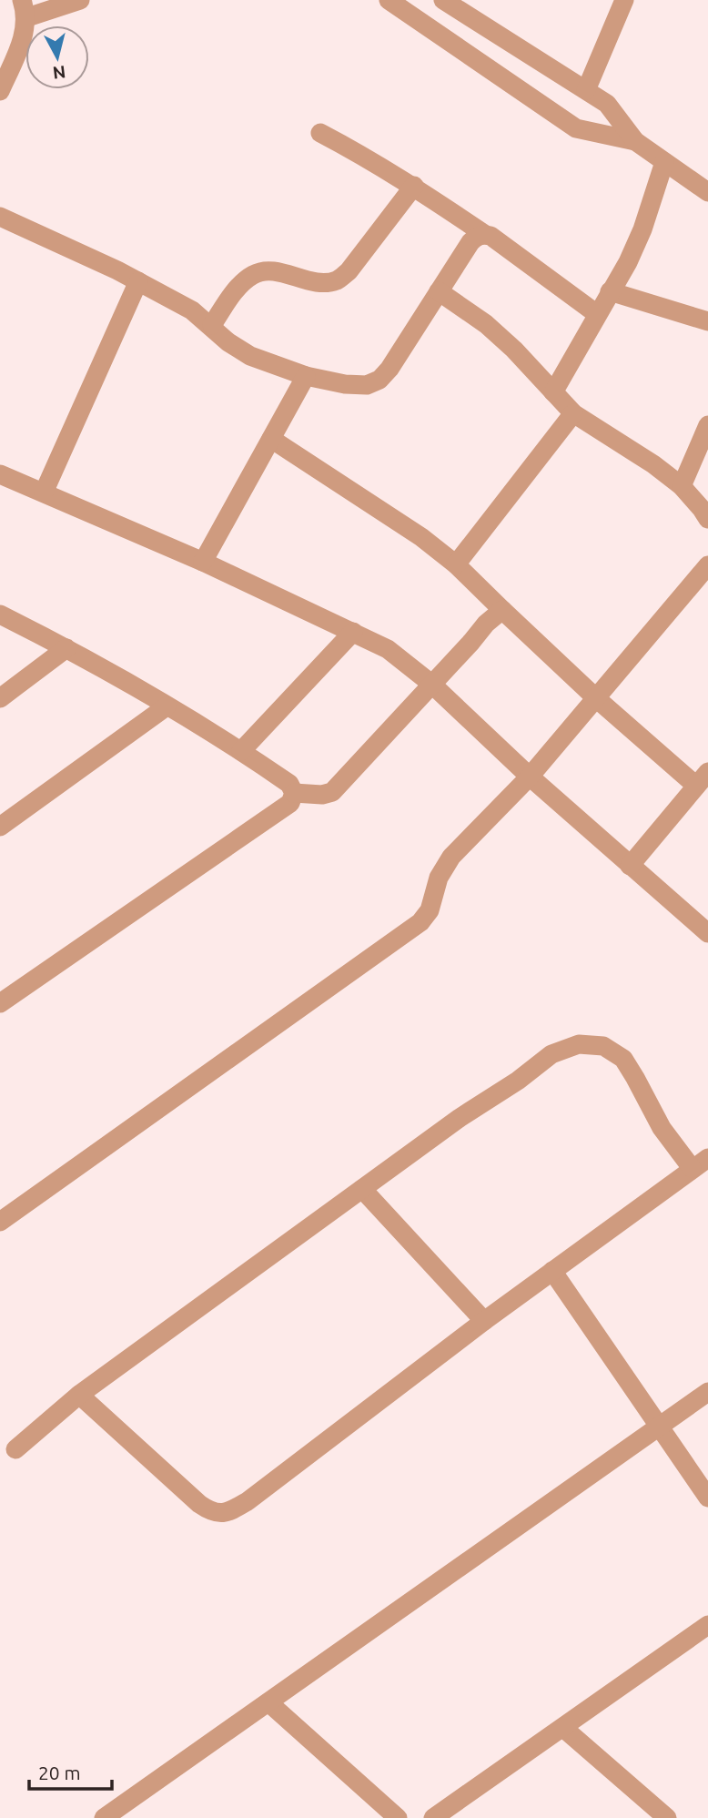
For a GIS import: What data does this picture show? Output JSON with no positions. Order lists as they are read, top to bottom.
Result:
{
  "scale_bar": "20 m",
  "north": "bottom"
}
